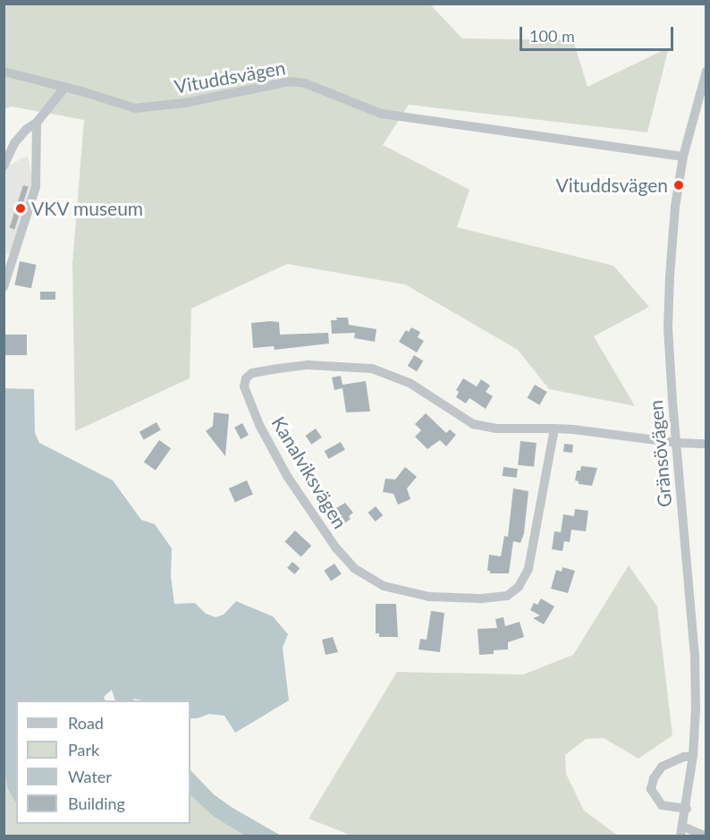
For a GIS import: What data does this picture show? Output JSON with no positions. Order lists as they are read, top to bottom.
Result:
{
  "streets": {
    "street": ["Vituddsvägen", "Gränsövägen", "Kanalviksvägen"]
  },
  "crossings": [
    ["Vituddsvägen", "Gränsövägen"],
    ["Gränsövägen", "Kanalviksvägen"]
  ],
  "places": ["Vituddsvägen", "VKV museum"],
  "legend": [
    "Road",
    "Park",
    "Water",
    "Building"
  ],
  "scale_bar": "100 m"
}
